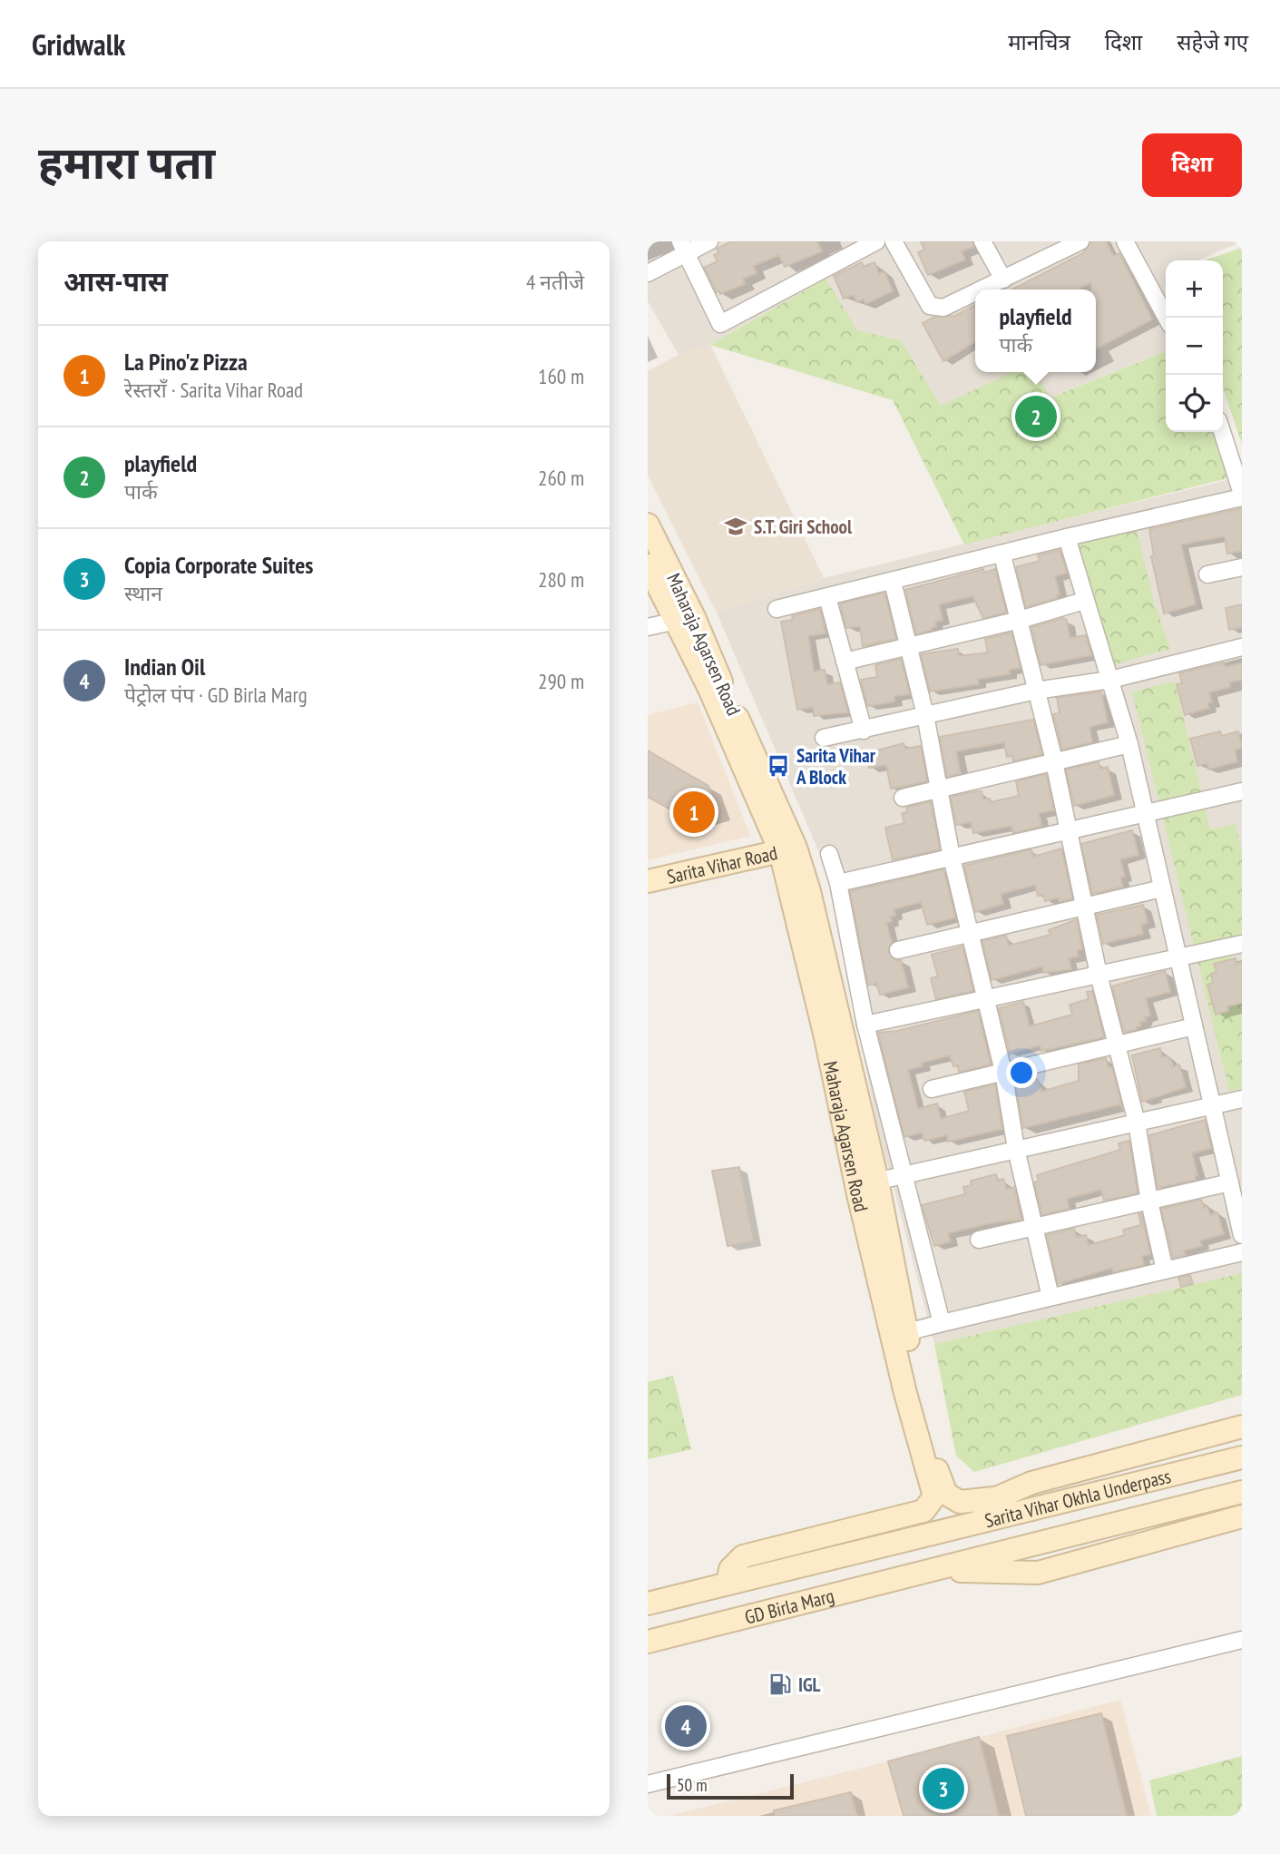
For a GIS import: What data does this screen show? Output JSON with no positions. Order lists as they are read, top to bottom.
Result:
{
  "streets": {
    "main road": [
      "Maharaja Agarsen Road",
      "Sarita Vihar Road",
      "Sarita Vihar Okhla Underpass",
      "GD Birla Marg"
    ]
  },
  "crossings": [
    ["Maharaja Agarsen Road", "Sarita Vihar Road"],
    ["Maharaja Agarsen Road", "GD Birla Marg"],
    ["Sarita Vihar Okhla Underpass", "GD Birla Marg"]
  ],
  "places": {
    "school or university": ["S.T. Giri School"],
    "bus stop": ["Sarita Vihar A Block"],
    "fuel station": ["IGL"]
  },
  "scale_bar": "50 m",
  "page": {
    "header": "Gridwalk",
    "nav": ["मानचित्र", "दिशा", "सहेजे गए"],
    "title": "हमारा पता",
    "buttons": "दिशा",
    "heading": ["आस-पास", "4 नतीजे"],
    "map_buttons": ["+", "−"],
    "popup": ["playfield", "पार्क"],
    "list": [
      {
        "mark": "1",
        "name": "La Pino'z Pizza",
        "note": "रेस्तराँ · Sarita Vihar Road",
        "value": "160 m"
      },
      {
        "mark": "2",
        "name": "playfield",
        "note": "पार्क",
        "value": "260 m"
      },
      {
        "mark": "3",
        "name": "Copia Corporate Suites",
        "note": "स्थान",
        "value": "280 m"
      },
      {
        "mark": "4",
        "name": "Indian Oil",
        "note": "पेट्रोल पंप · GD Birla Marg",
        "value": "290 m"
      }
    ],
    "pins": [
      "2",
      "1",
      "4",
      "3"
    ],
    "scale": "50 m"
  }
}
